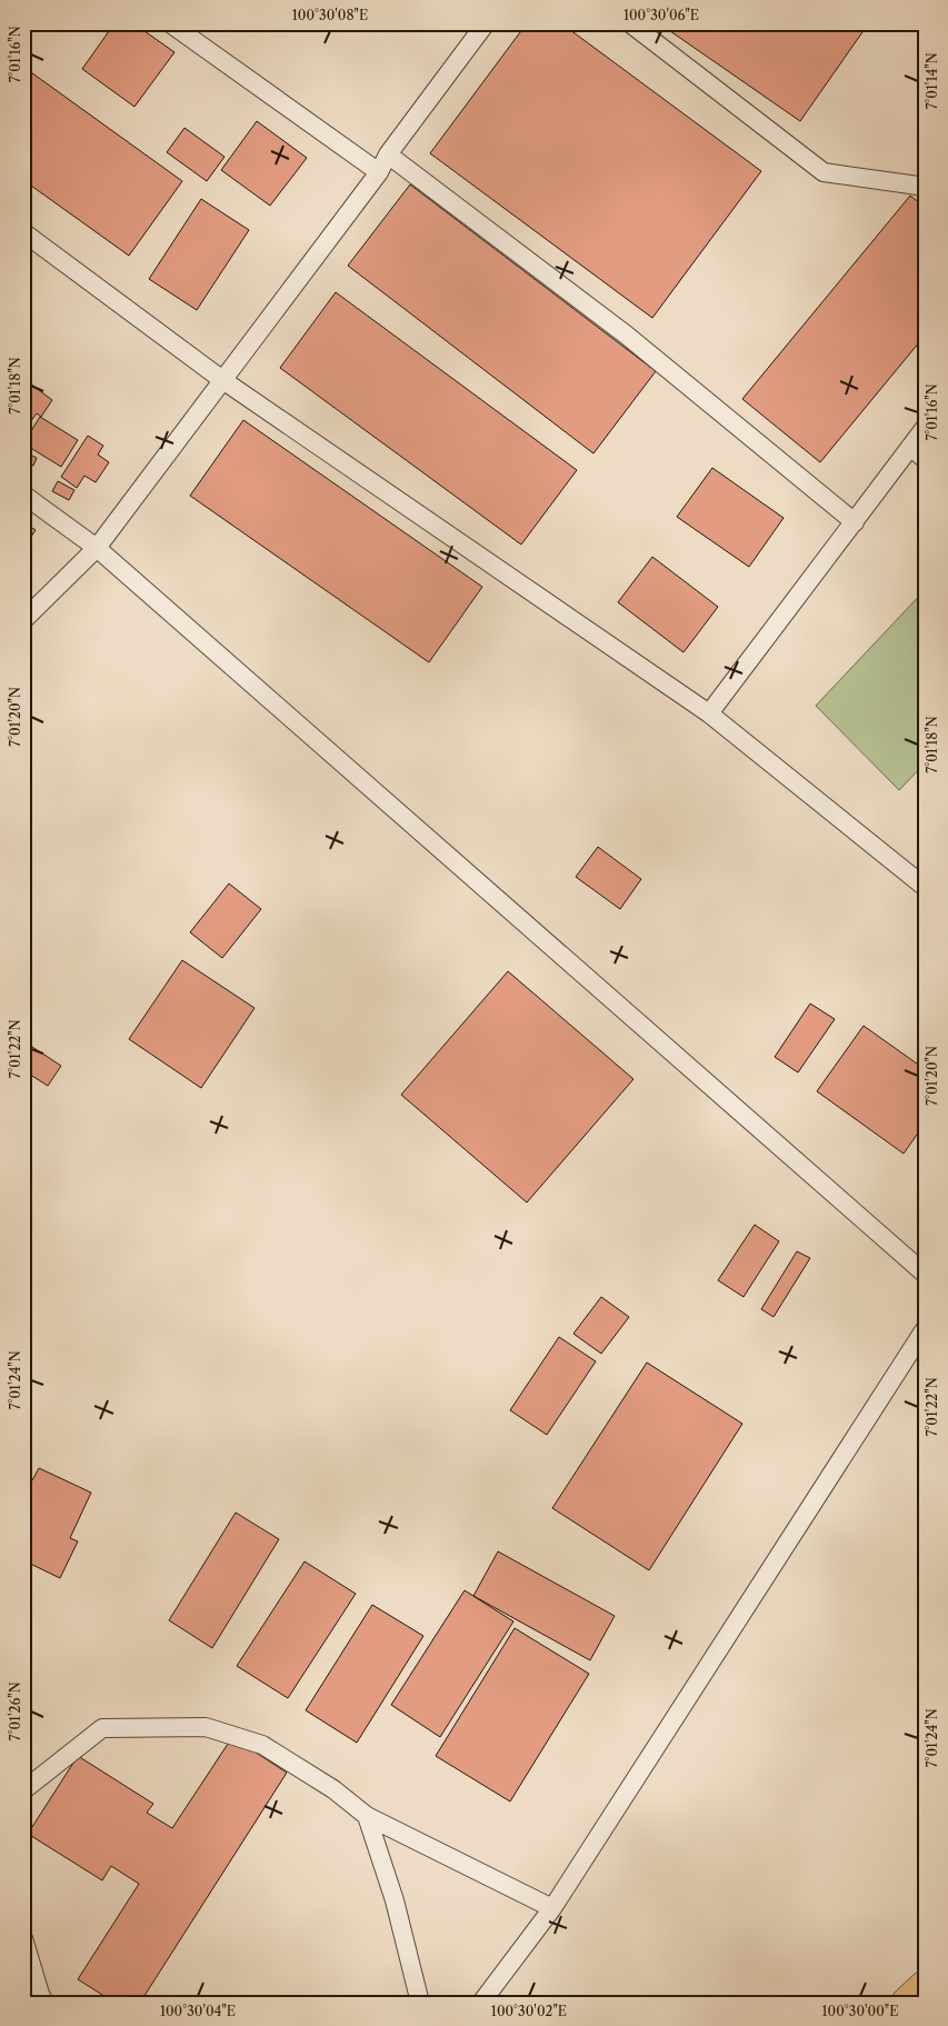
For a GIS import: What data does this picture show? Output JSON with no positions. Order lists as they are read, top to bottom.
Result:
{
  "coordinates": [
    "100°30'08\"E",
    "100°30'06\"E",
    "7°01'16\"N",
    "7°01'14\"N",
    "7°01'18\"N",
    "7°01'20\"N",
    "7°01'22\"N",
    "7°01'24\"N",
    "7°01'26\"N",
    "100°30'04\"E",
    "100°30'02\"E",
    "100°30'00\"E"
  ]
}
